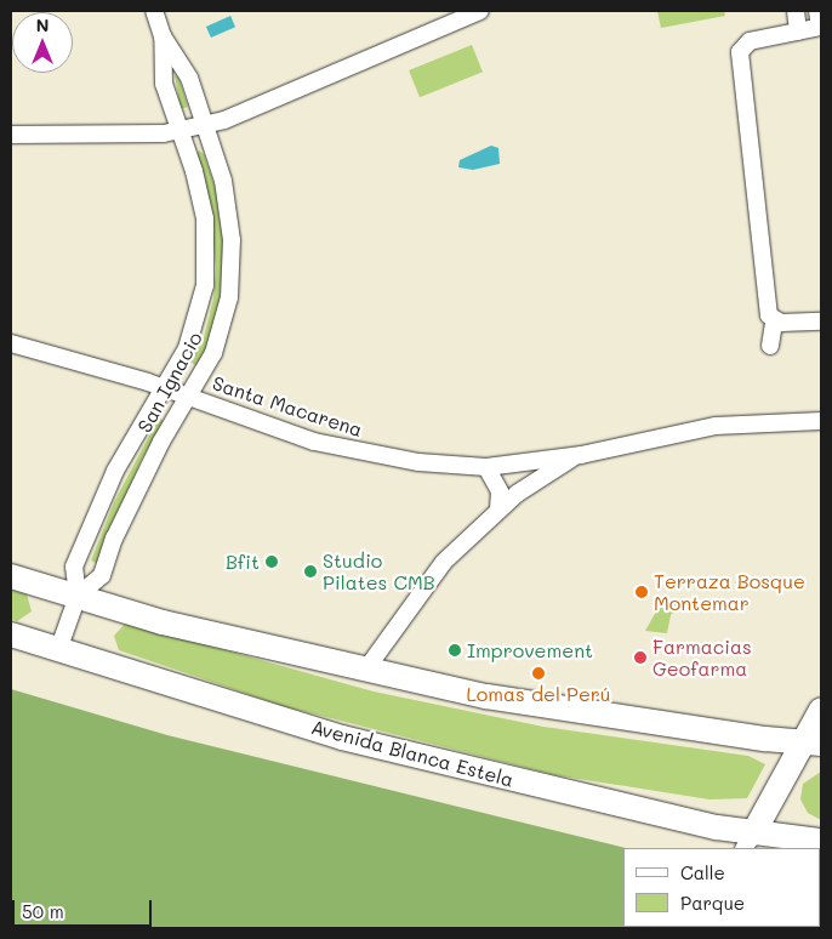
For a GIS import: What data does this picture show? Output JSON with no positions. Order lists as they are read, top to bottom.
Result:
{
  "streets": {
    "main road": ["Avenida Blanca Estela"],
    "street": ["San Ignacio", "Santa Macarena"]
  },
  "crossings": [
    ["San Ignacio", "Santa Macarena"],
    ["San Ignacio", "Avenida Blanca Estela"]
  ],
  "places": [
    "Bfit",
    "Studio Pilates CMB",
    "Terraza Bosque Montemar",
    "Improvement",
    "Farmacias Geofarma",
    "Lomas del Perú"
  ],
  "legend": ["Calle", "Parque"],
  "scale_bar": "50 m",
  "north": "top"
}
